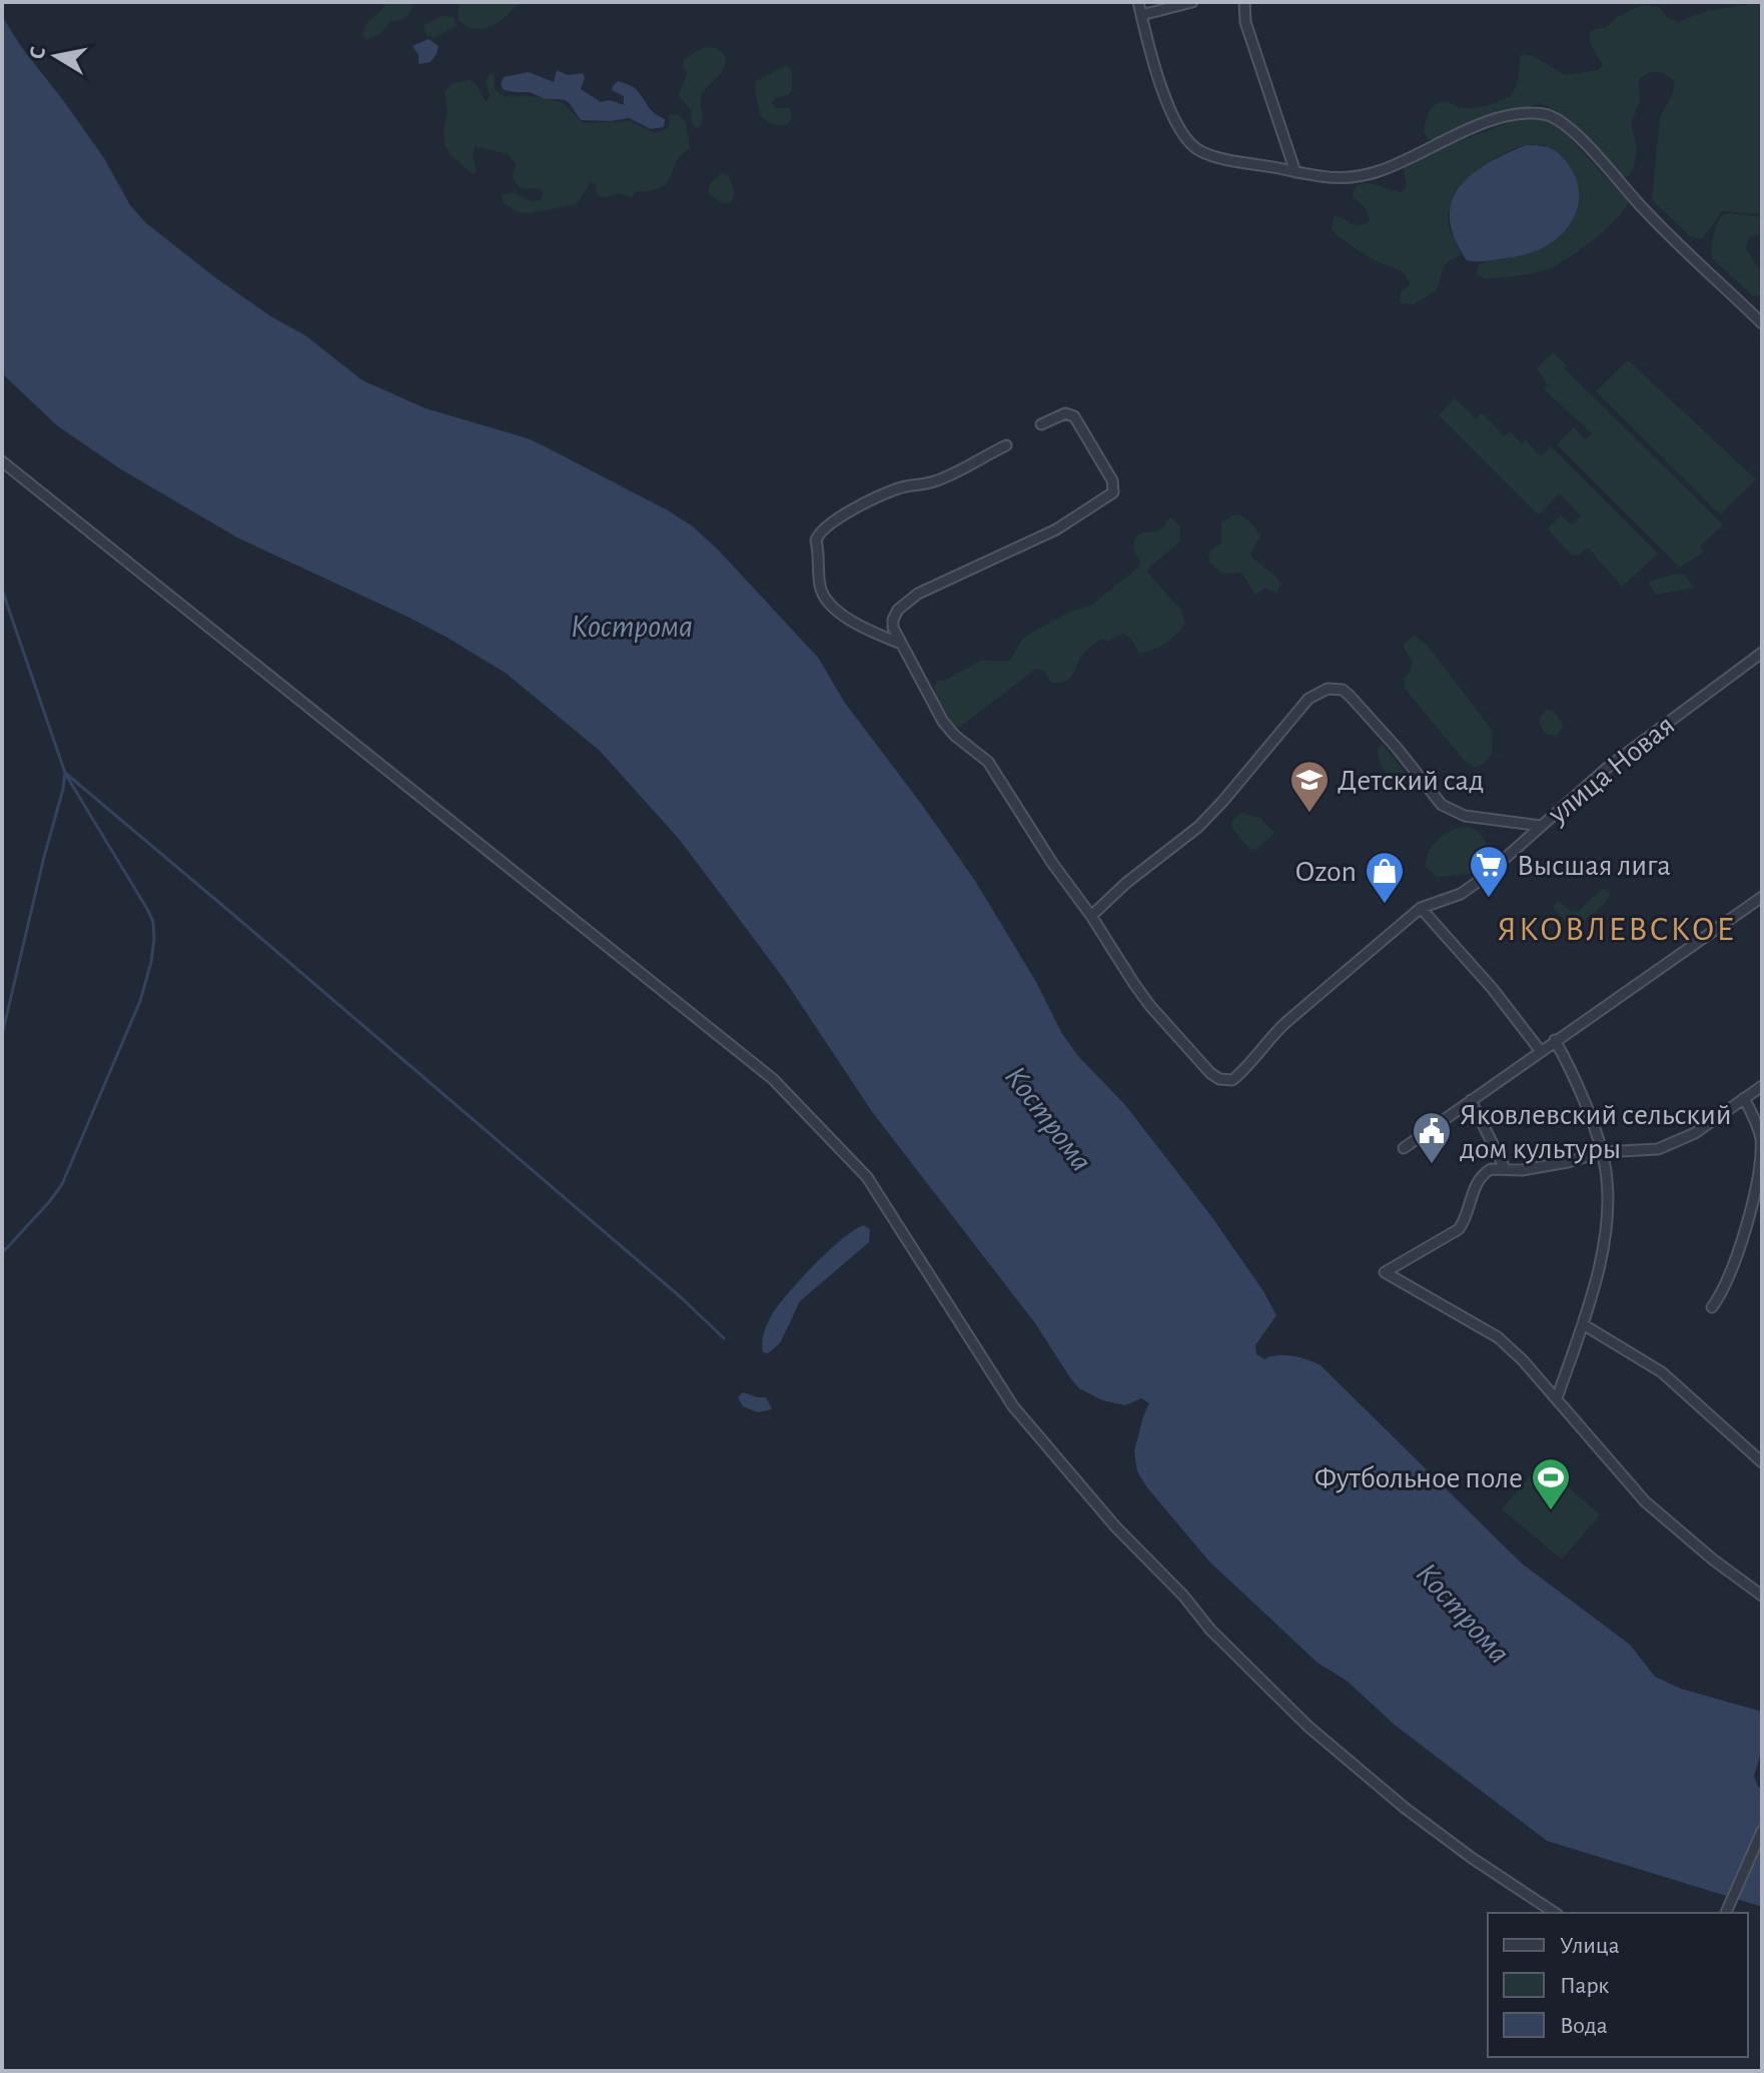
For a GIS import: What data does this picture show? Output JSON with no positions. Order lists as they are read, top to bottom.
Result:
{
  "streets": {
    "street": ["улица Новая"]
  },
  "districts": ["ЯКОВЛЕВСКОЕ"],
  "water": ["Кострома"],
  "places": {
    "school or university": ["Детский сад"],
    "supermarket": ["Высшая лига"],
    "shop": ["Ozon"],
    "public building": ["Яковлевский сельский дом культуры"],
    "sports": ["Футбольное поле"]
  },
  "legend": ["Улица", "Парк", "Вода"],
  "north": "left"
}
